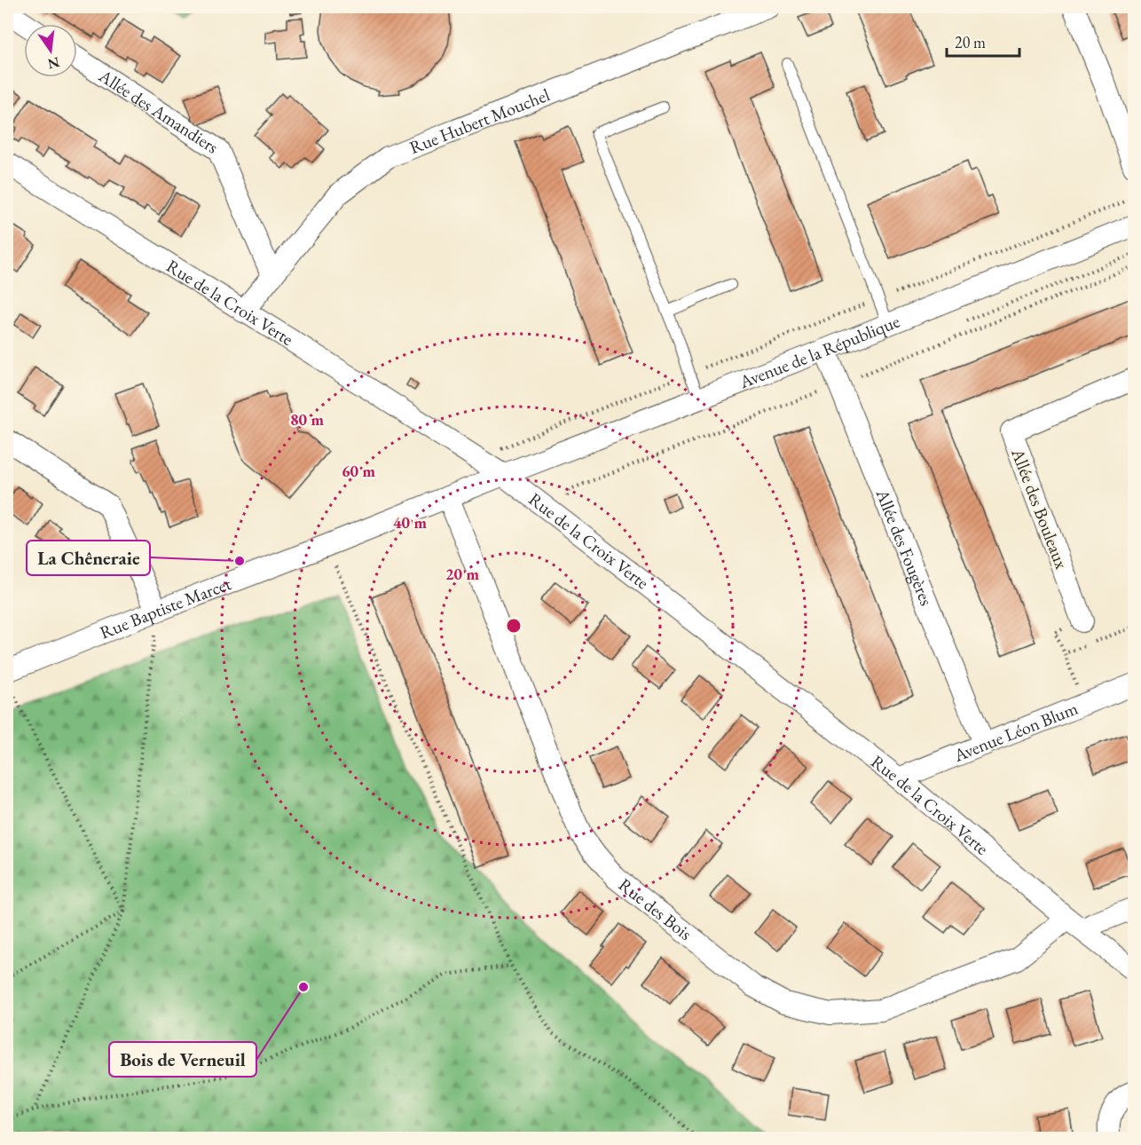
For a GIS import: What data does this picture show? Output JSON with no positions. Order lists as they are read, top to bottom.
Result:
{
  "streets": {
    "street": [
      "Allée des Amandiers",
      "Rue Hubert Mouchel",
      "Rue de la Croix Verte",
      "Avenue de la République",
      "Allée des Bouleaux",
      "Allée des Fougères",
      "Rue Baptiste Marcet",
      "Avenue Léon Blum",
      "Rue des Bois"
    ]
  },
  "crossings": [
    ["Allée des Amandiers", "Rue Hubert Mouchel"],
    ["Rue Hubert Mouchel", "Rue de la Croix Verte"],
    ["Rue de la Croix Verte", "Avenue de la République"],
    ["Rue de la Croix Verte", "Rue Baptiste Marcet"],
    ["Rue de la Croix Verte", "Avenue Léon Blum"],
    ["Rue de la Croix Verte", "Rue des Bois"],
    ["Avenue de la République", "Allée des Fougères"],
    ["Avenue de la République", "Rue Baptiste Marcet"],
    ["Allée des Fougères", "Avenue Léon Blum"],
    ["Rue Baptiste Marcet", "Rue des Bois"]
  ],
  "places": ["La Chêneraie", "Bois de Verneuil"],
  "scale_bar": "20 m",
  "north": "bottom",
  "rings": [
    "80 m",
    "60 m",
    "40 m",
    "20 m"
  ]
}
